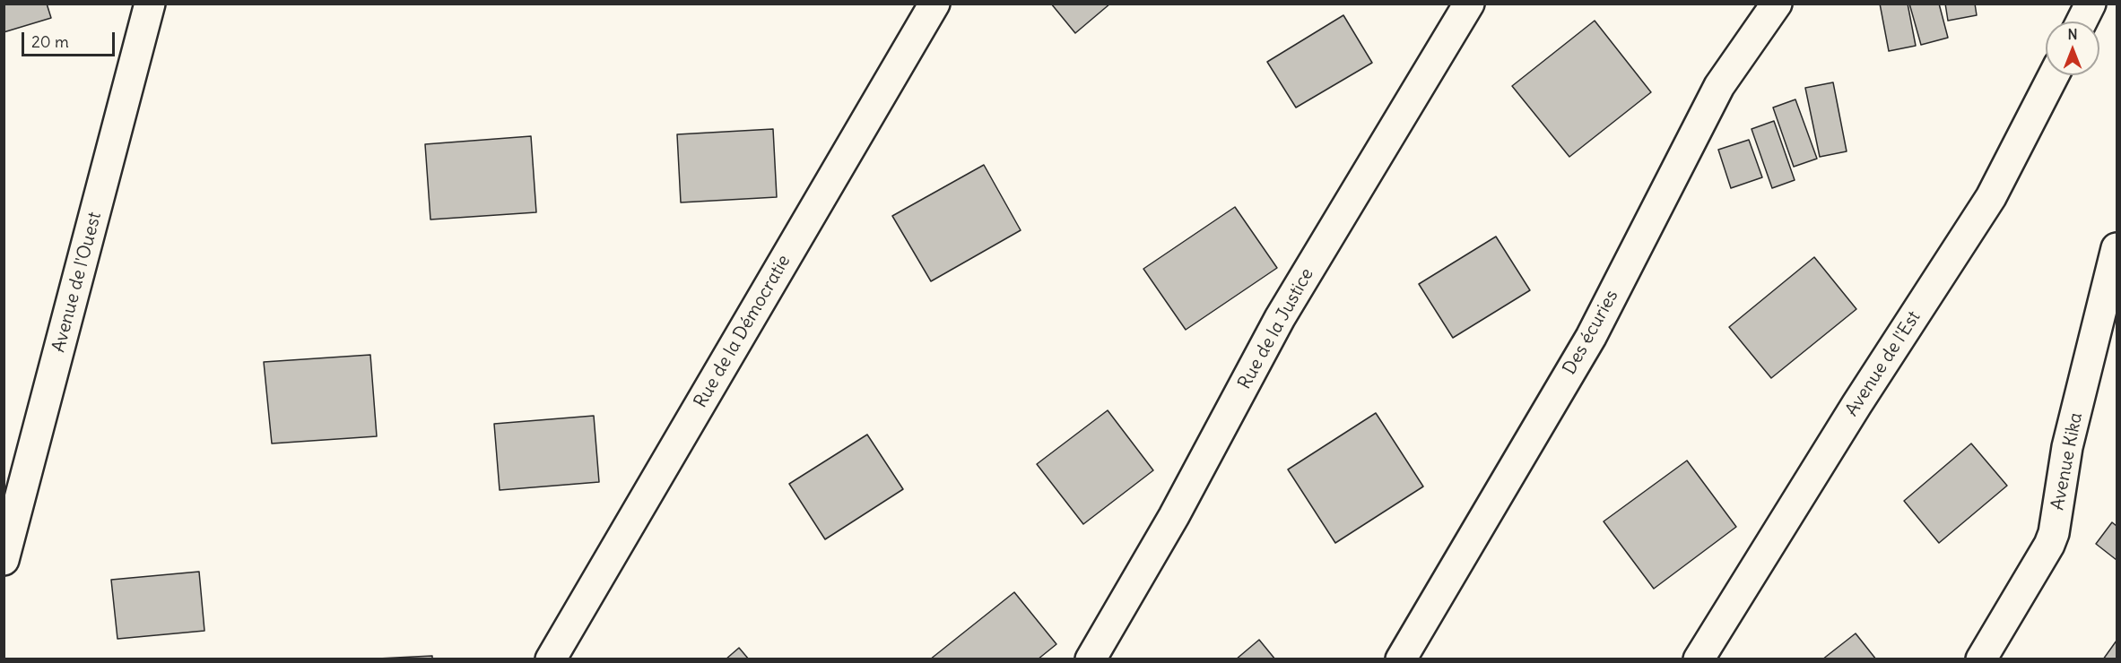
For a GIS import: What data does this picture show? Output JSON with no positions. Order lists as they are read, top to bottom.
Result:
{
  "streets": {
    "street": [
      "Avenue de l'Ouest",
      "Rue de la Justice",
      "Rue de la Démocratie",
      "Des écuries",
      "Avenue de l'Est",
      "Avenue Kika"
    ]
  },
  "scale_bar": "20 m",
  "north": "top"
}
